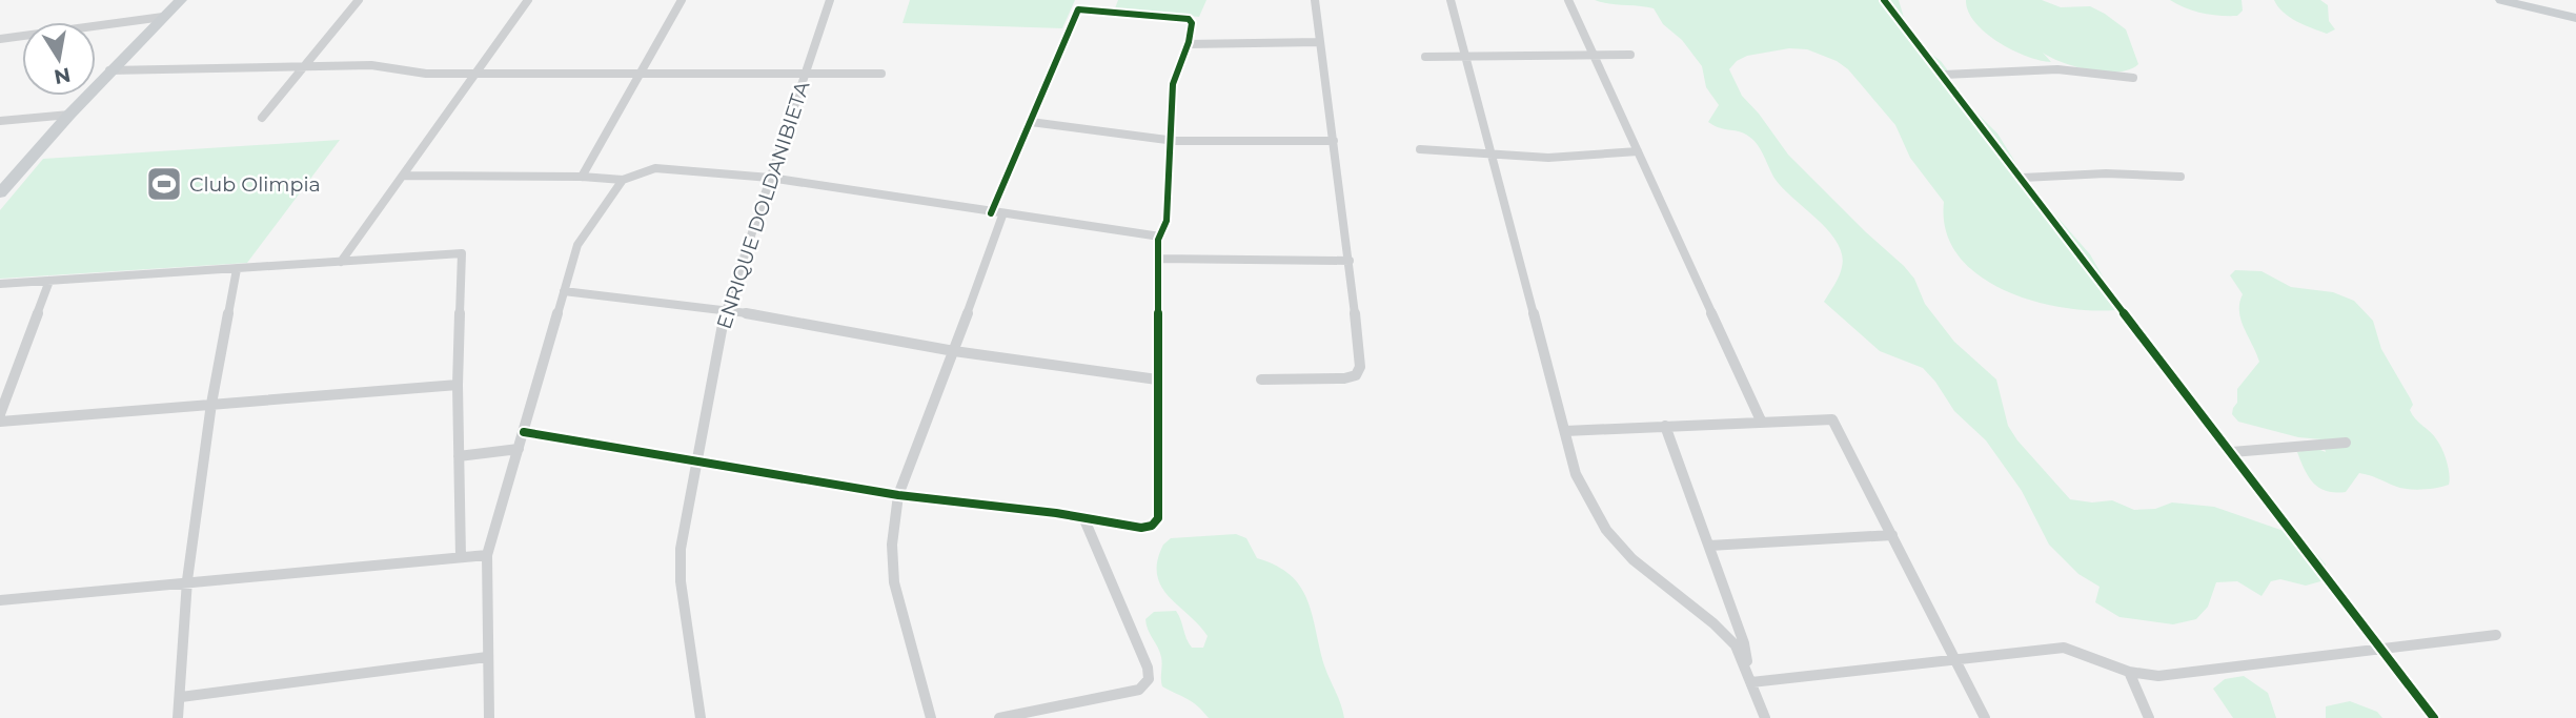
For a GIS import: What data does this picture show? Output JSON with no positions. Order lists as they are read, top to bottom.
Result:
{
  "streets": {
    "street": ["ENRIQUE DOLDANIBIETA"]
  },
  "places": {
    "sports": ["Club Olimpia"]
  },
  "north": "bottom"
}
